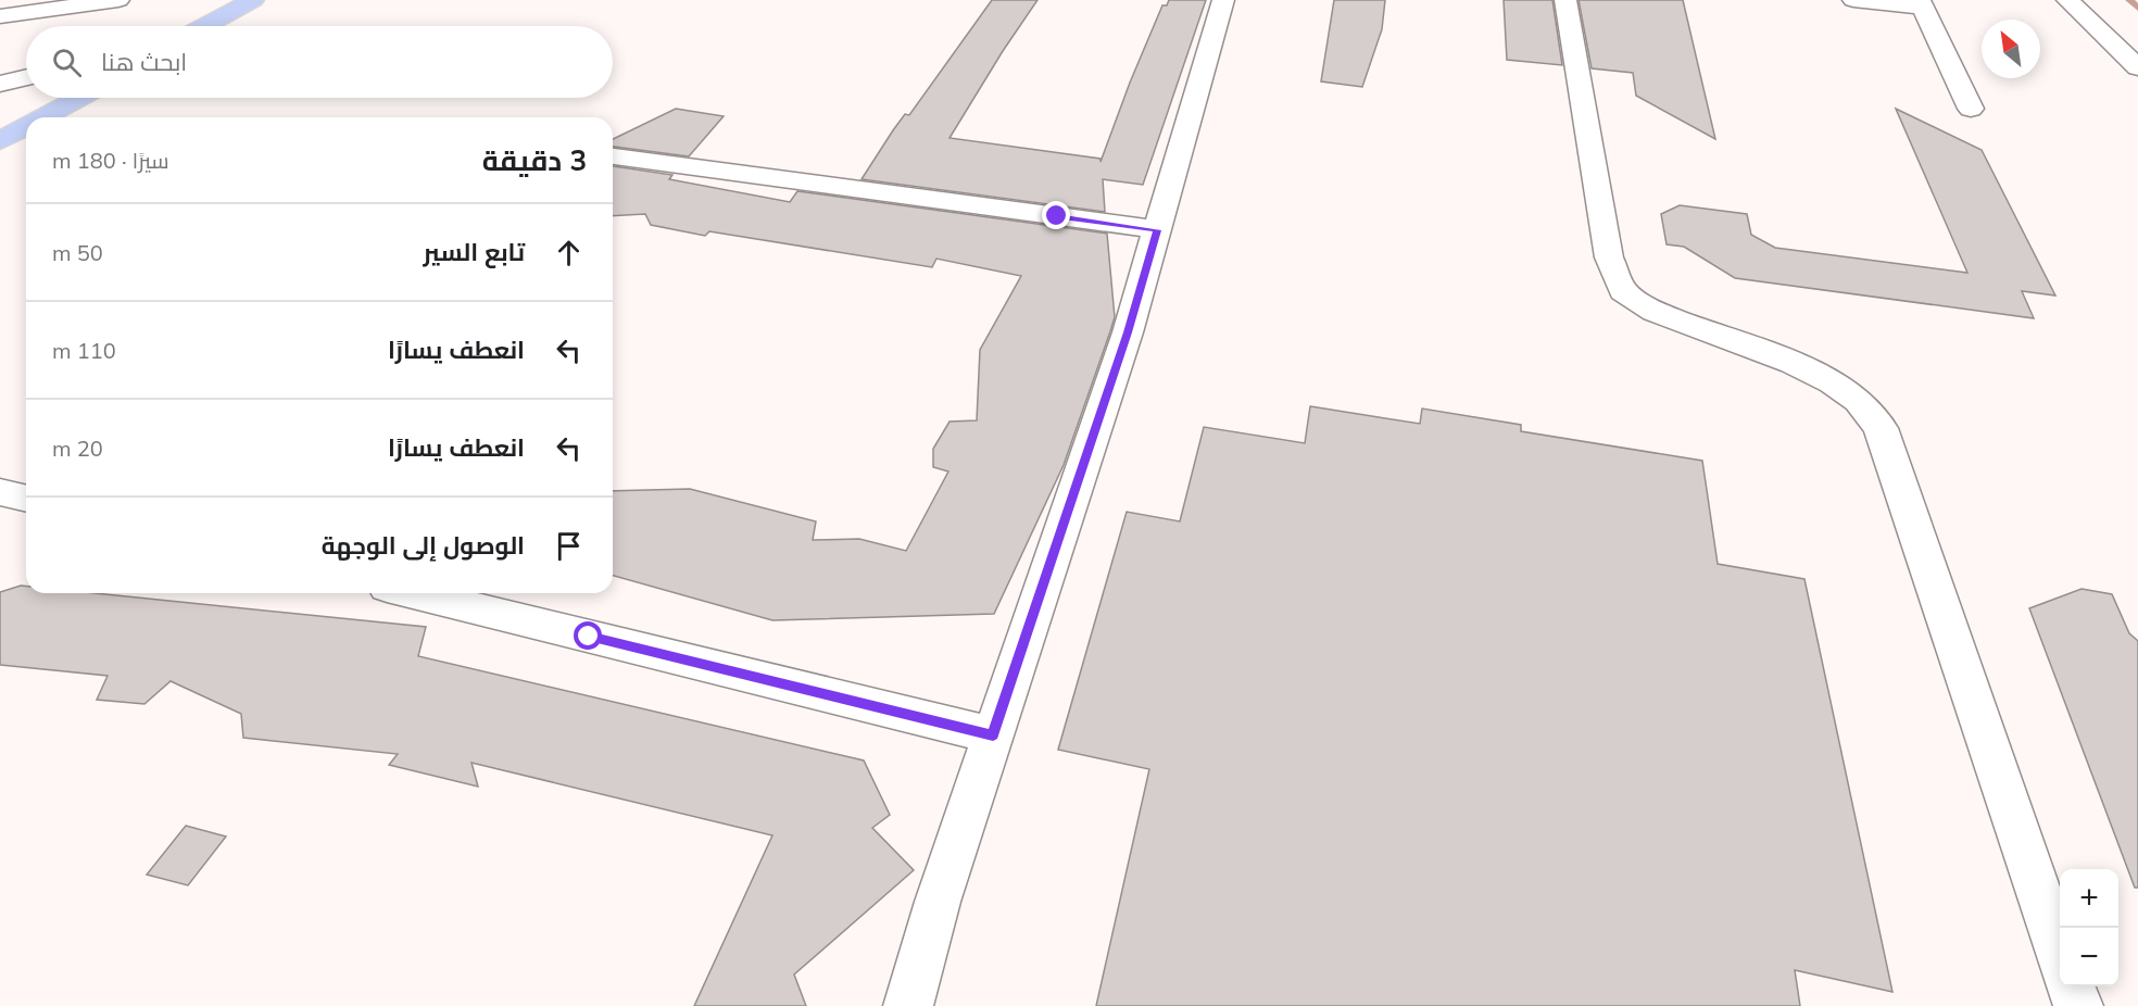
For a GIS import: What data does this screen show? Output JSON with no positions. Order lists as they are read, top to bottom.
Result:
{
  "north": "top left",
  "page": {
    "search": "ابحث هنا",
    "heading": ["3 دقيقة", "سيرًا · 180 m"],
    "list": [
      ["تابع السير", "50 m"],
      ["انعطف يسارًا", "110 m"],
      ["انعطف يسارًا", "20 m"],
      "الوصول إلى الوجهة"
    ],
    "map_buttons": ["+", "−"]
  }
}
